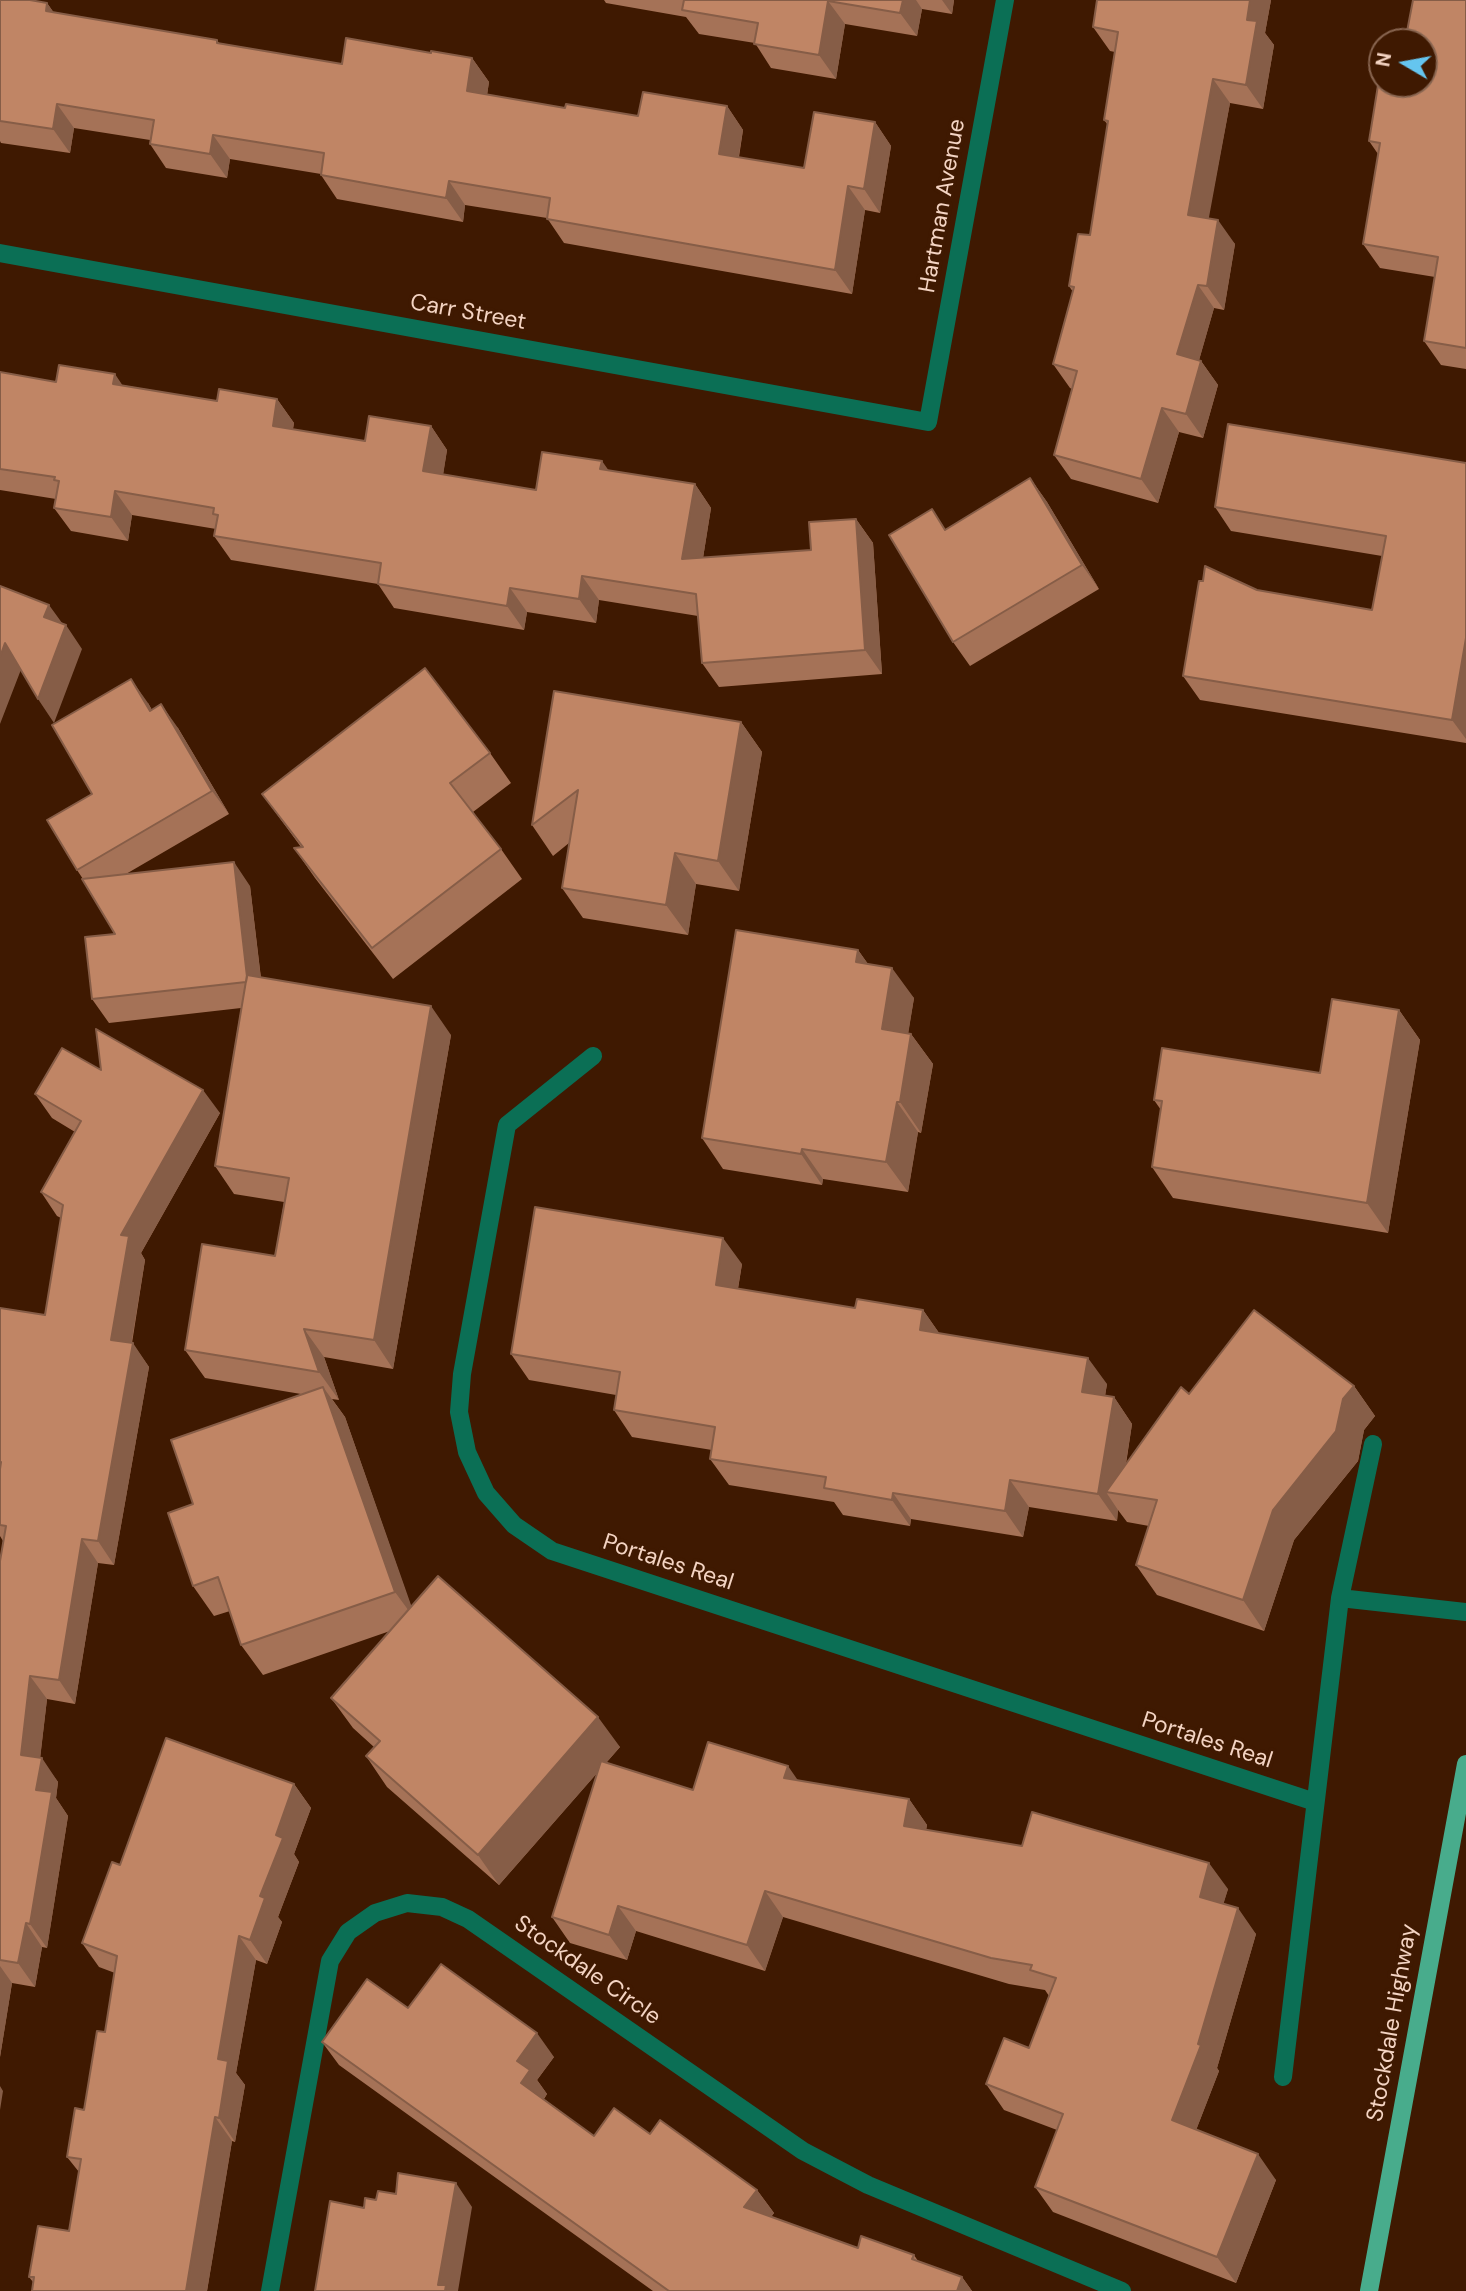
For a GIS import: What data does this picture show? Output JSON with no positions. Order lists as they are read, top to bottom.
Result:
{
  "streets": {
    "main road": ["Stockdale Highway"],
    "street": [
      "Hartman Avenue",
      "Carr Street",
      "Portales Real",
      "Stockdale Circle"
    ]
  },
  "crossings": [
    ["Hartman Avenue", "Carr Street"]
  ],
  "north": "left"
}
